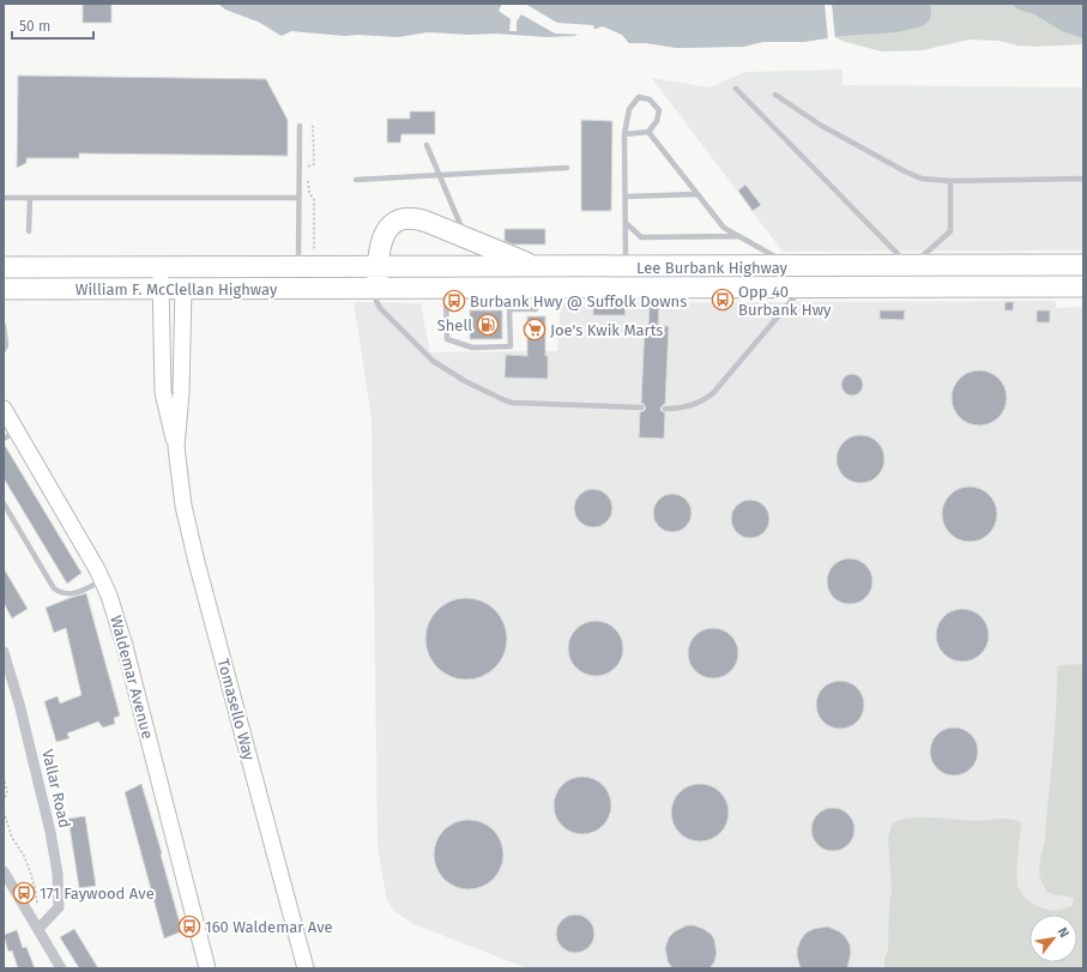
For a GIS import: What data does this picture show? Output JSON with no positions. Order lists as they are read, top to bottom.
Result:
{
  "streets": {
    "highway": ["Lee Burbank Highway", "William F. McClellan Highway"],
    "street": ["Waldemar Avenue", "Tomasello Way", "Vallar Road"]
  },
  "crossings": [
    ["Lee Burbank Highway", "William F. McClellan Highway"],
    ["William F. McClellan Highway", "Tomasello Way"]
  ],
  "places": {
    "bus stop": [
      "Opp 40 Burbank Hwy",
      "Burbank Hwy @ Suffolk Downs",
      "171 Faywood Ave",
      "160 Waldemar Ave"
    ],
    "fuel station": ["Shell"],
    "supermarket": ["Joe's Kwik Marts"]
  },
  "scale_bar": "50 m",
  "north": "top right"
}
